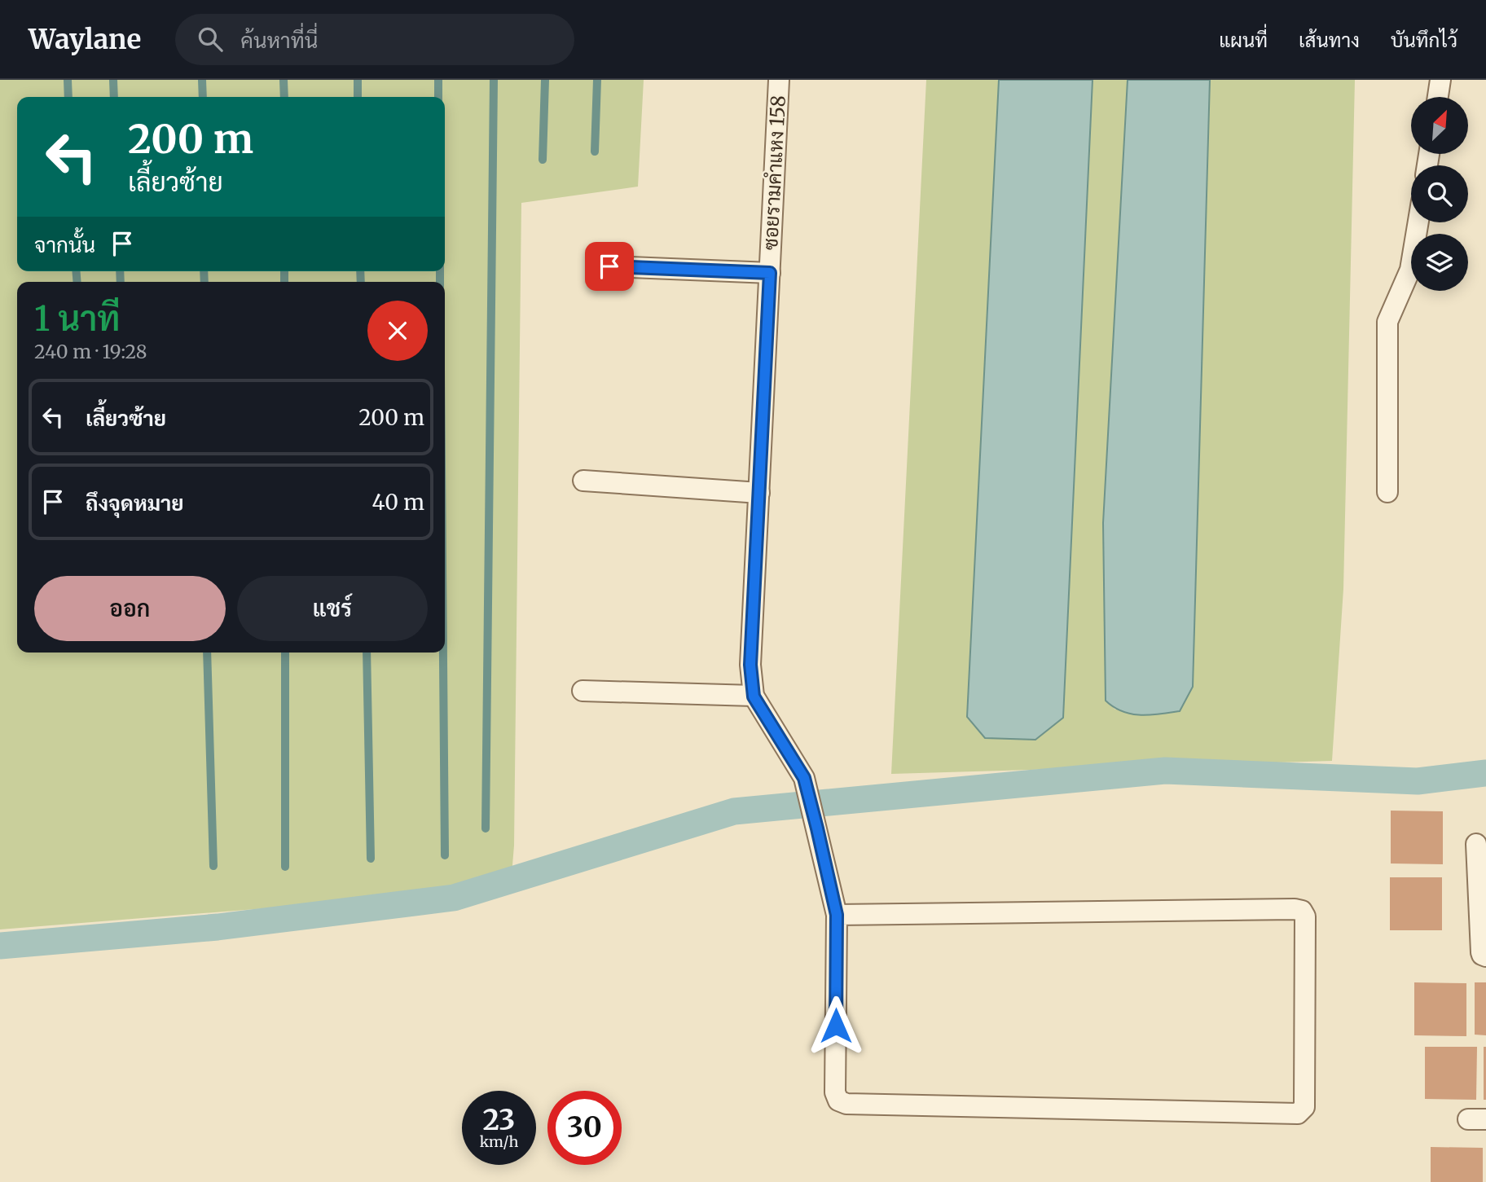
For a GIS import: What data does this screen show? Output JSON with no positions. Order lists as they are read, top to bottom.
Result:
{
  "streets": {
    "street": ["ซอยรามคำแหง 158"]
  },
  "north": "top right",
  "page": {
    "header": "Waylane",
    "search": "ค้นหาที่นี่",
    "nav": ["แผนที่", "เส้นทาง", "บันทึกไว้"],
    "turn": ["200 m", "เลี้ยวซ้าย"],
    "then": "จากนั้น",
    "heading": ["1 นาที", "240 m · 19:28"],
    "list": [
      {
        "name": "เลี้ยวซ้าย",
        "value": "200 m"
      },
      {
        "name": "ถึงจุดหมาย",
        "value": "40 m"
      }
    ],
    "buttons": ["ออก", "แชร์"],
    "speed": "23 km/h",
    "limit": "30"
  }
}
